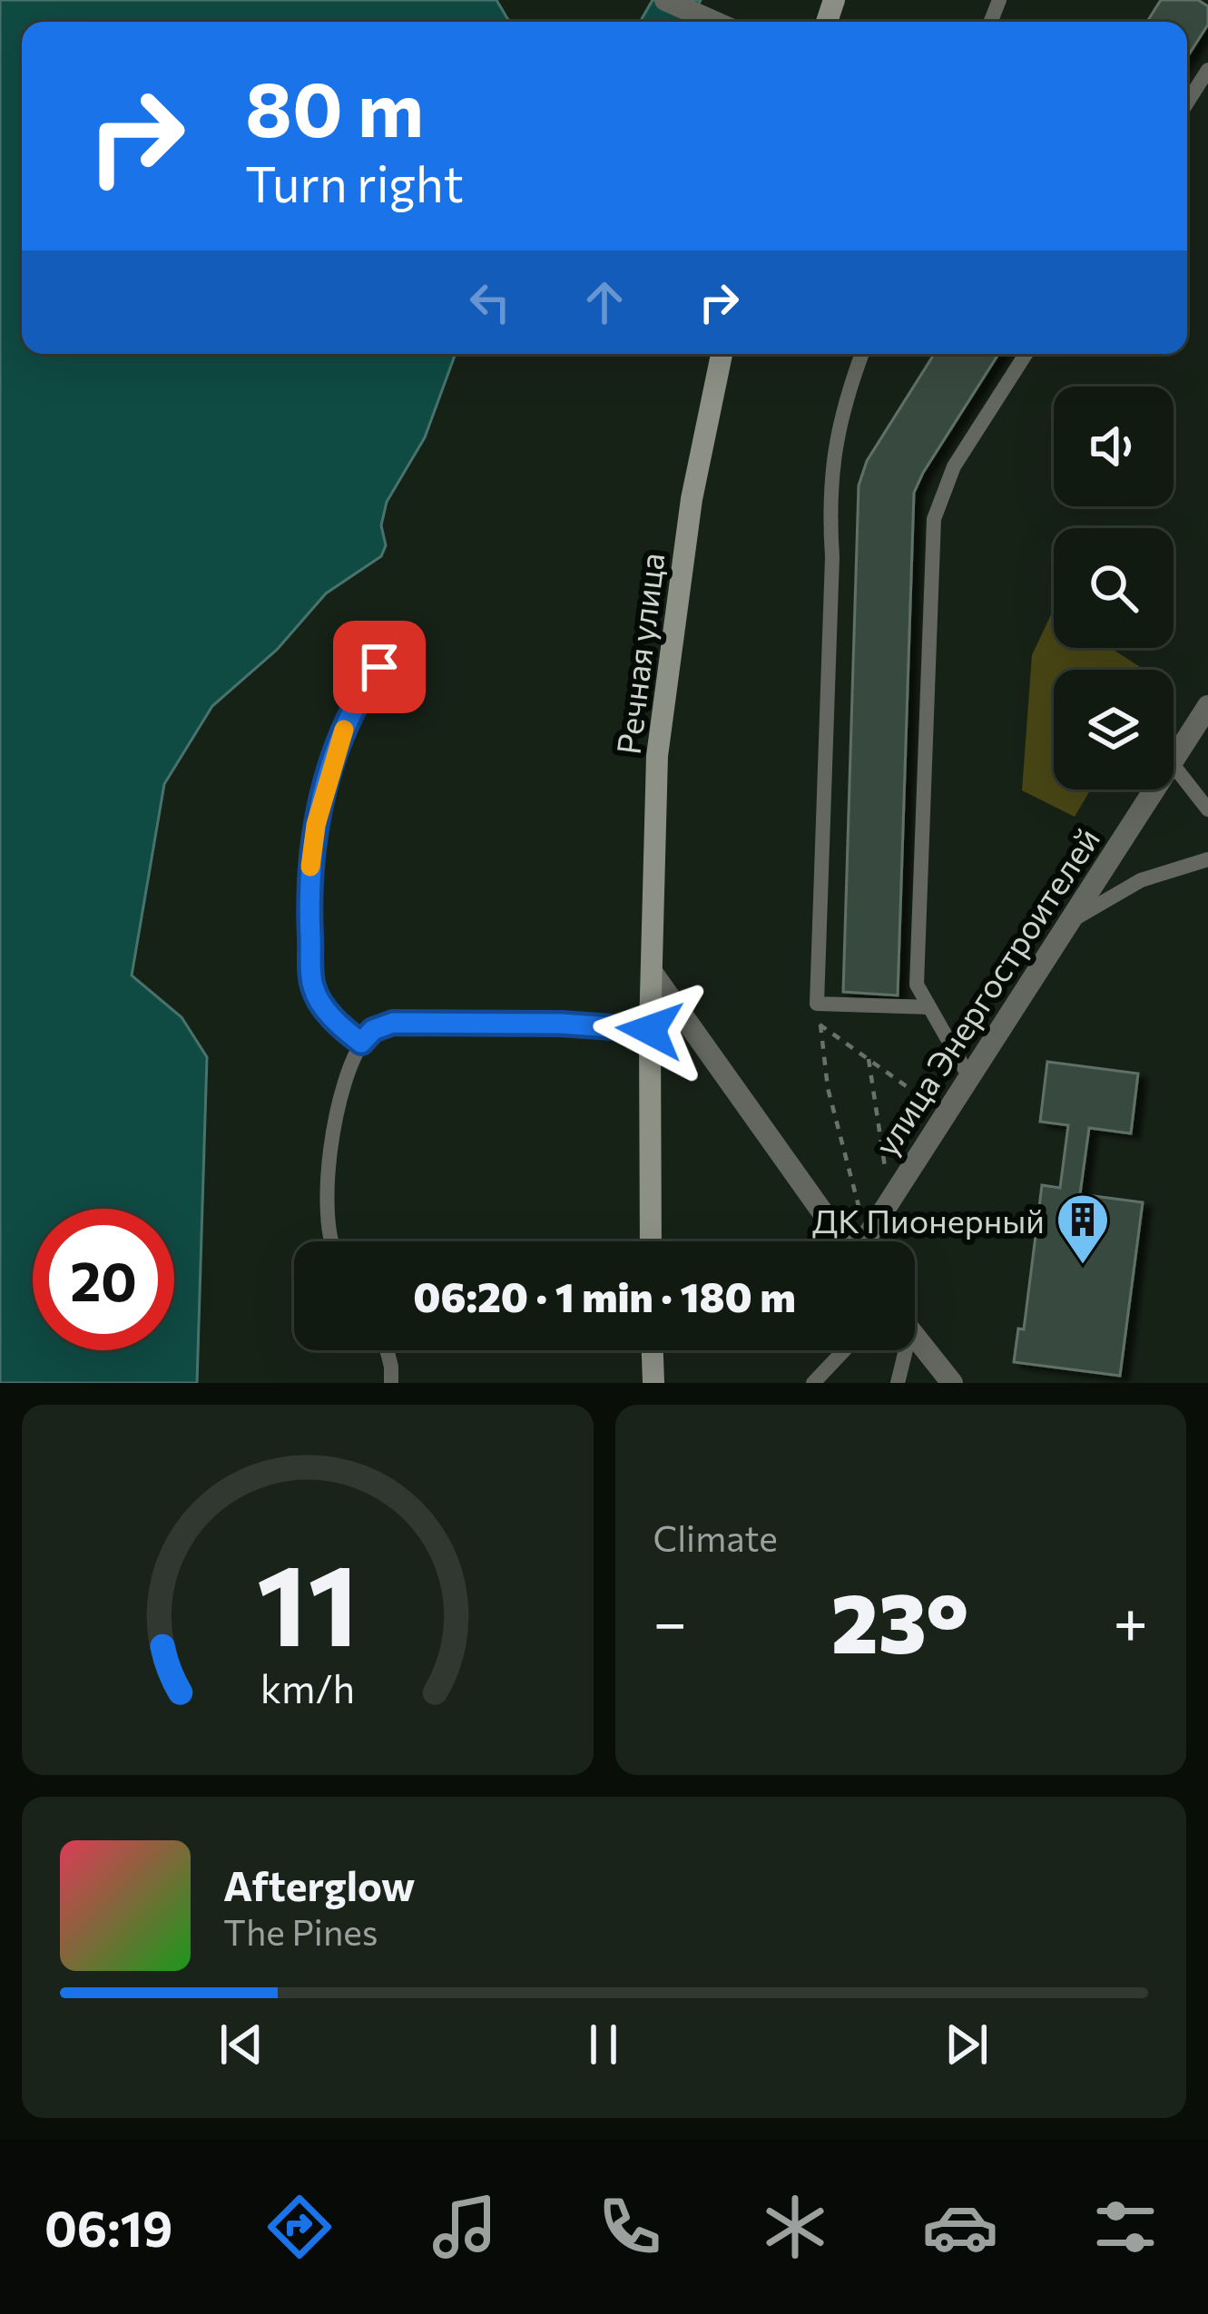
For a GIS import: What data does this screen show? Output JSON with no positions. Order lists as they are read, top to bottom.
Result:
{
  "streets": {
    "main road": ["Речная улица"],
    "street": ["улица Энергостроителей"]
  },
  "places": {
    "building": ["ДК Пионерный"]
  },
  "page": {
    "turn": ["80 m", "Turn right"],
    "limit": "20",
    "trip": "06:20 · 1 min · 180 m",
    "tile": "Climate",
    "heat": ["−", "23°", "+"],
    "song": ["Afterglow", "The Pines"],
    "tabs": "06:19",
    "gauge": ["11", "km/h"]
  }
}
